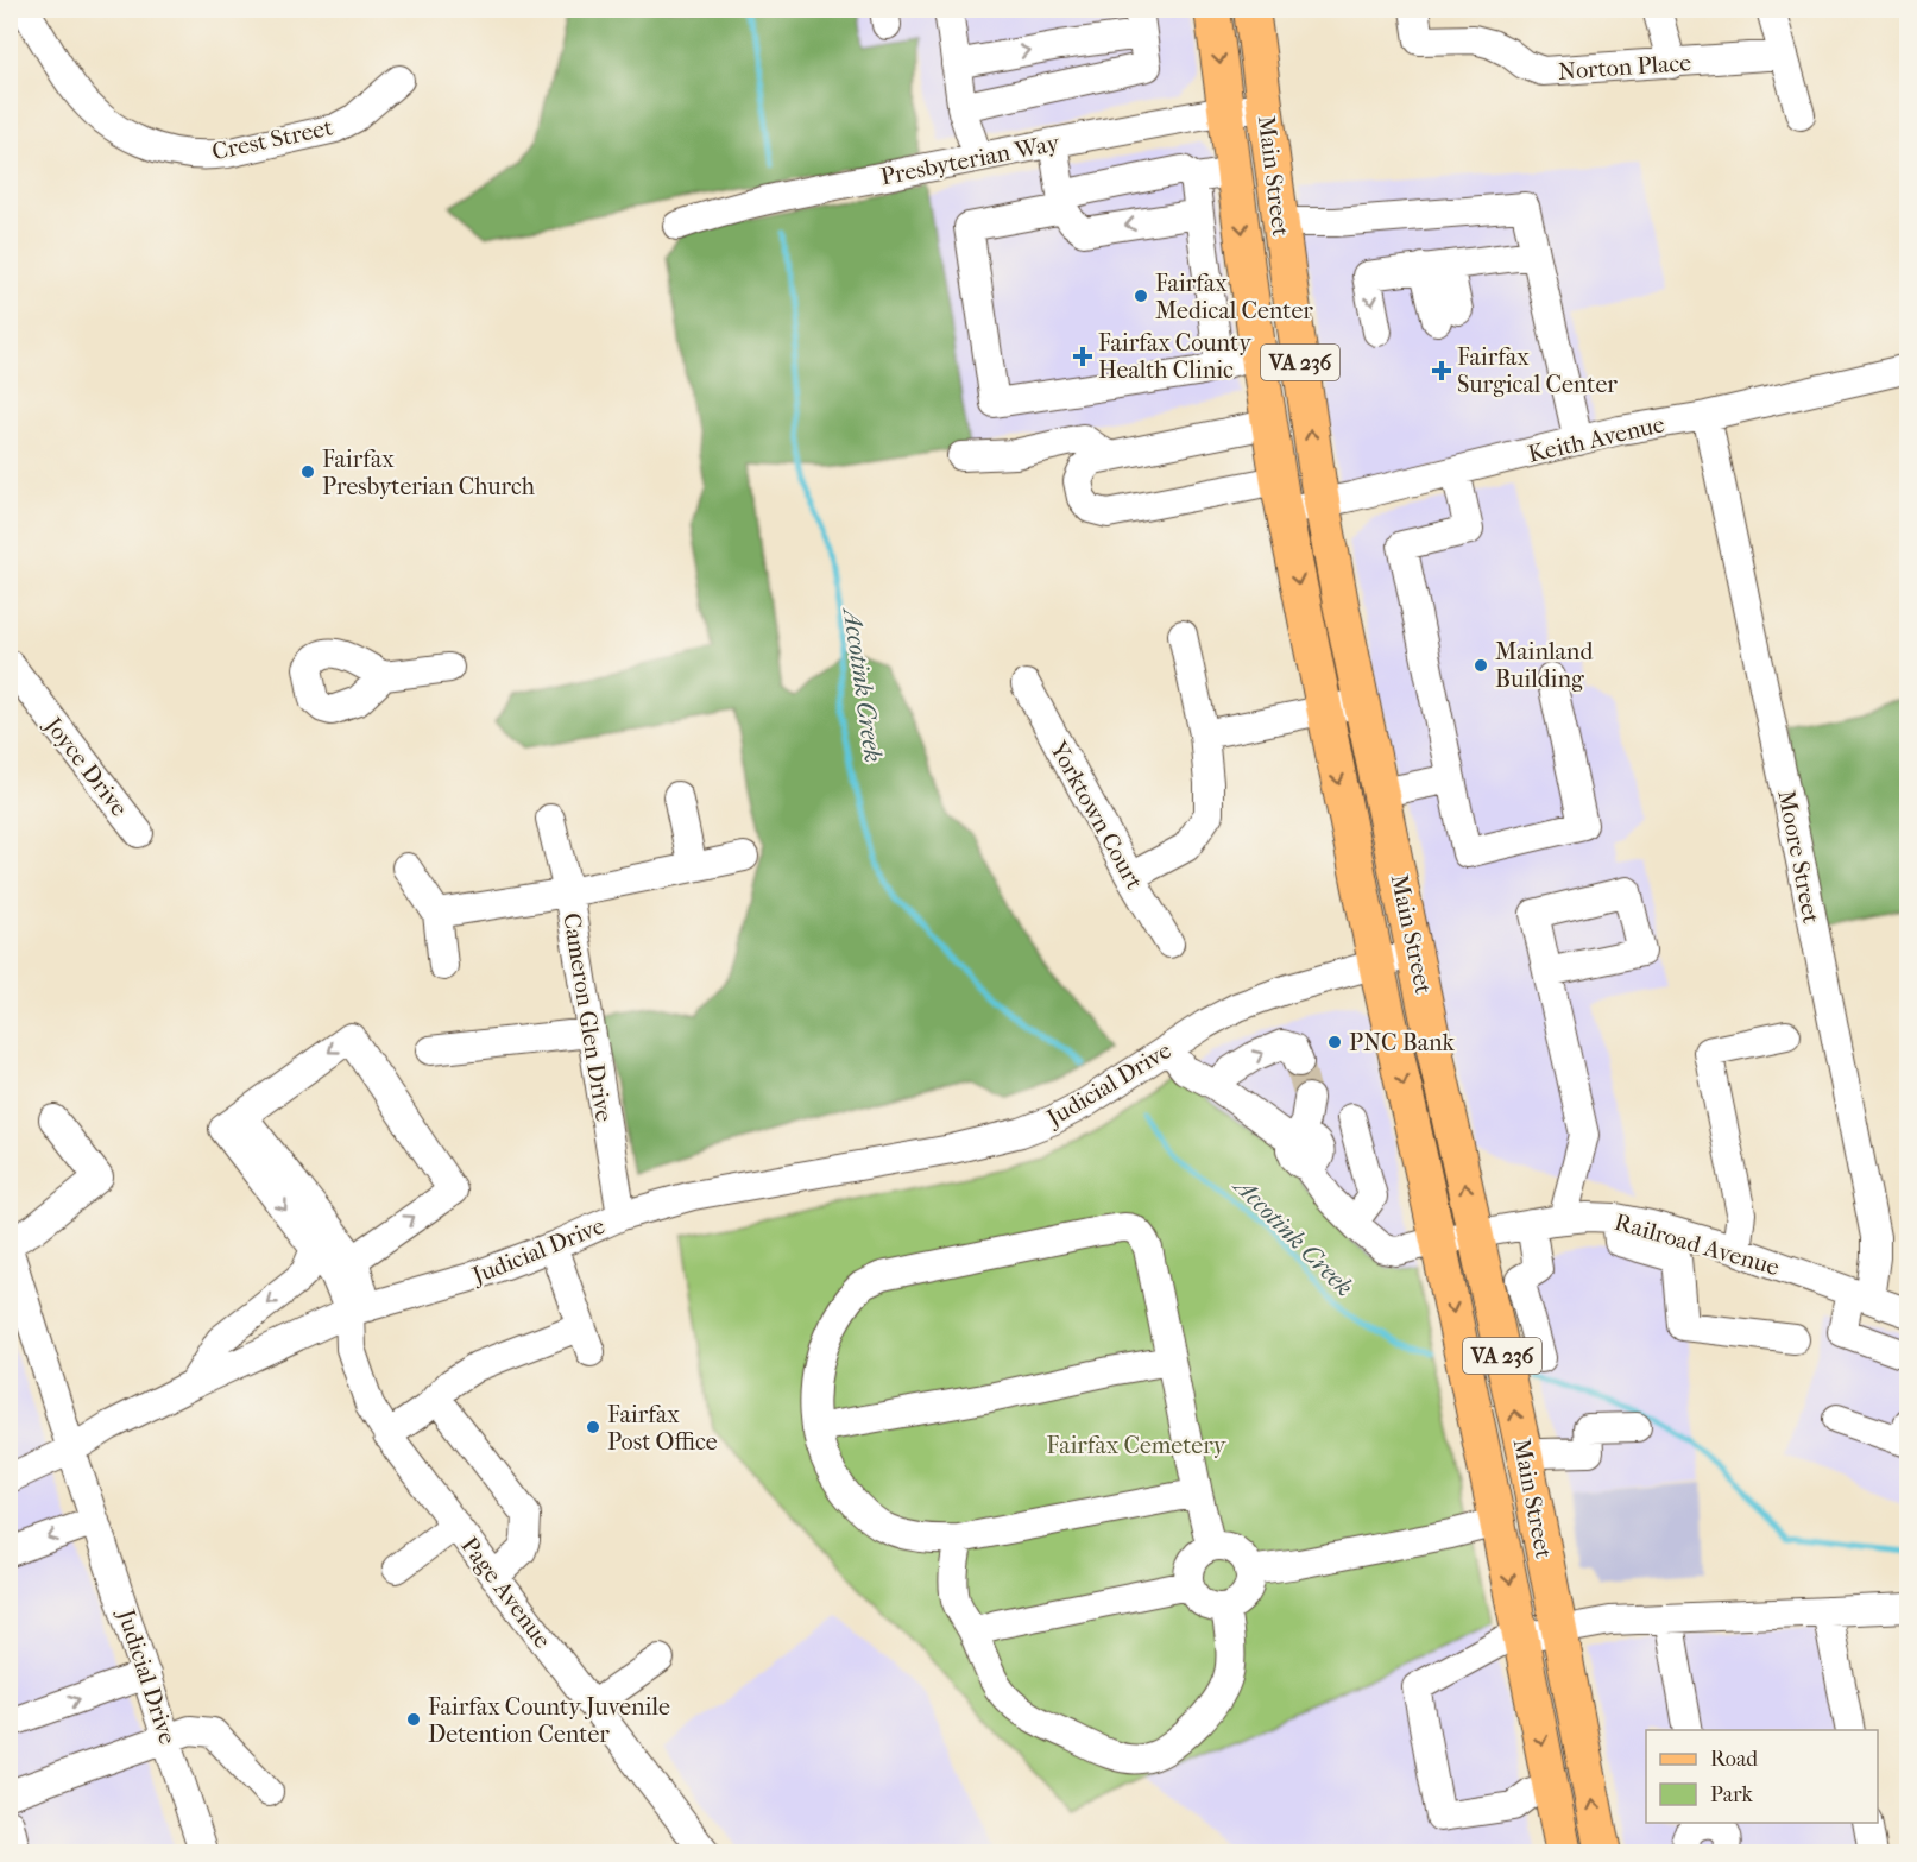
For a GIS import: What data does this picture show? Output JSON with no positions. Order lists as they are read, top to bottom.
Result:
{
  "streets": {
    "main road": ["Main Street", "VA 236"],
    "street": [
      "Norton Place",
      "Crest Street",
      "Presbyterian Way",
      "Keith Avenue",
      "Joyce Drive",
      "Yorktown Court",
      "Moore Street",
      "Cameron Glen Drive",
      "Judicial Drive",
      "Railroad Avenue",
      "Page Avenue"
    ]
  },
  "crossings": [
    ["Presbyterian Way", "Main Street"],
    ["Main Street", "Keith Avenue"],
    ["Main Street", "Judicial Drive"],
    ["Main Street", "Railroad Avenue"],
    ["Keith Avenue", "Moore Street"],
    ["Moore Street", "Railroad Avenue"],
    ["Cameron Glen Drive", "Judicial Drive"],
    ["Judicial Drive", "Page Avenue"]
  ],
  "water": ["Accotink Creek"],
  "parks": ["Fairfax Cemetery"],
  "places": {
    "other": [
      "Fairfax Medical Center",
      "Fairfax Presbyterian Church",
      "Mainland Building",
      "PNC Bank",
      "Fairfax Post Office",
      "Fairfax County Juvenile Detention Center"
    ],
    "health": ["Fairfax County Health Clinic", "Fairfax Surgical Center"]
  },
  "legend": ["Road", "Park"]
}
